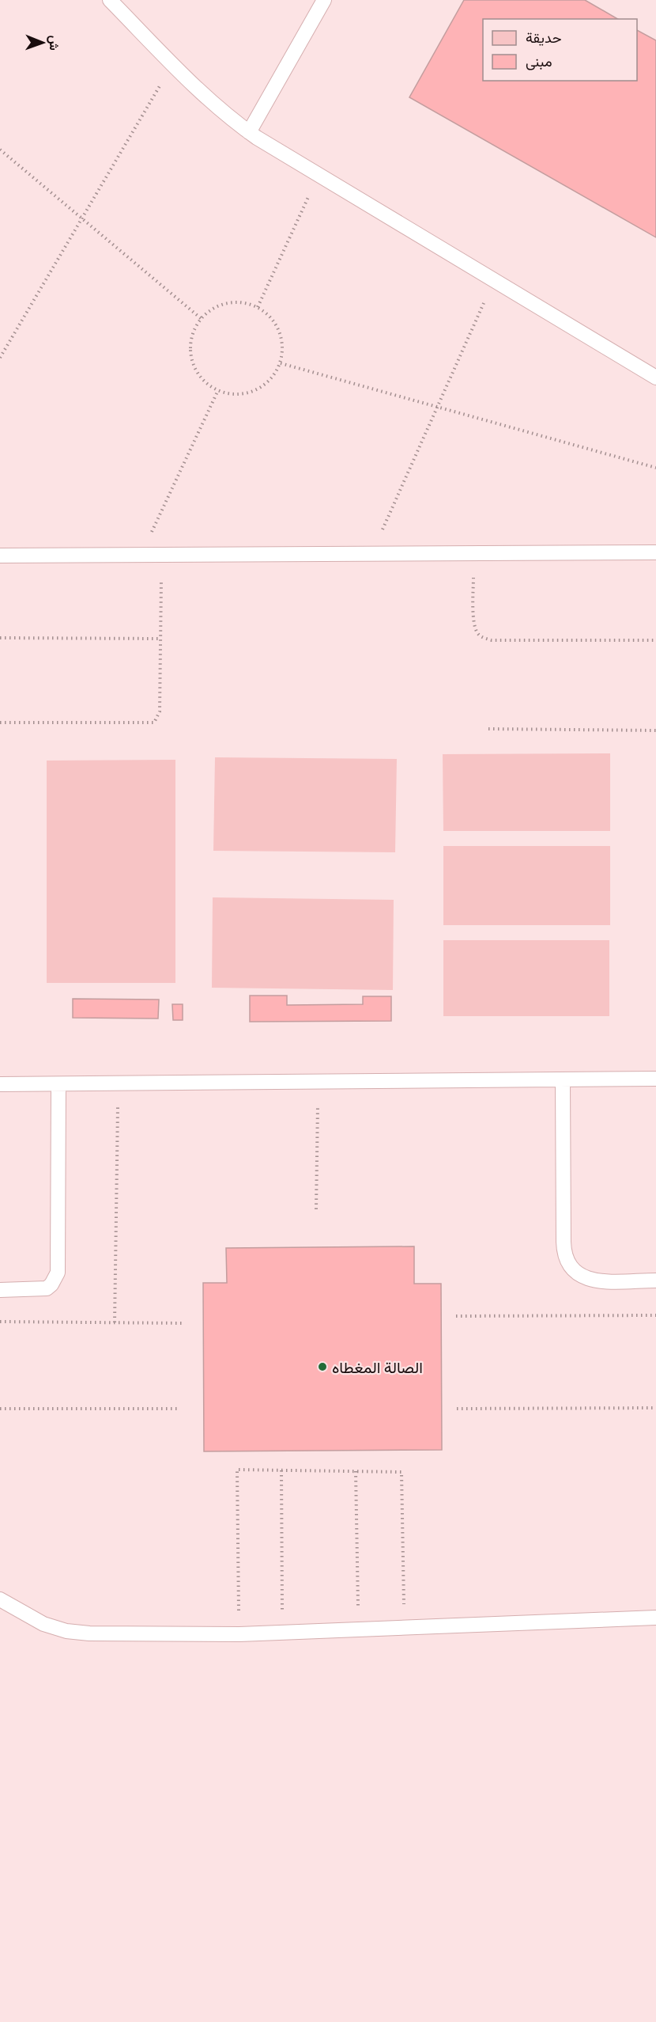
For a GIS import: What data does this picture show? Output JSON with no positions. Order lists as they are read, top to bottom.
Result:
{
  "places": ["الصالة المغطاه"],
  "legend": ["حديقة", "مبنى"],
  "north": "right"
}
